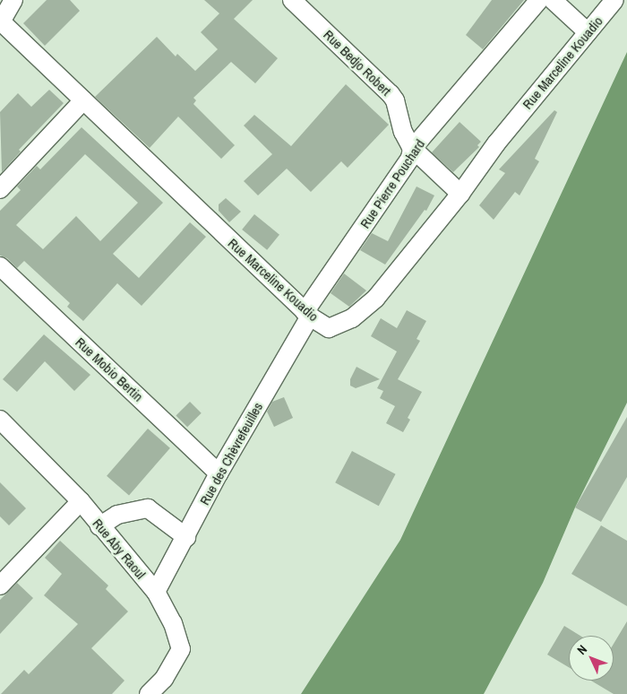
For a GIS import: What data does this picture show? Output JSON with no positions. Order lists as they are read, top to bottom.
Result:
{
  "streets": {
    "street": [
      "Rue Bedjo Robert",
      "Rue Marceline Kouadio",
      "Rue Pierre Pouchard",
      "Rue Mobio Bertin",
      "Rue des Chèvrefeuilles",
      "Rue Aby Raoul"
    ]
  },
  "crossings": [
    ["Rue Bedjo Robert", "Rue Marceline Kouadio"],
    ["Rue Bedjo Robert", "Rue Pierre Pouchard"],
    ["Rue Marceline Kouadio", "Rue Pierre Pouchard"],
    ["Rue Marceline Kouadio", "Rue des Chèvrefeuilles"],
    ["Rue Pierre Pouchard", "Rue des Chèvrefeuilles"],
    ["Rue Mobio Bertin", "Rue des Chèvrefeuilles"],
    ["Rue des Chèvrefeuilles", "Rue Aby Raoul"]
  ],
  "north": "top left"
}
